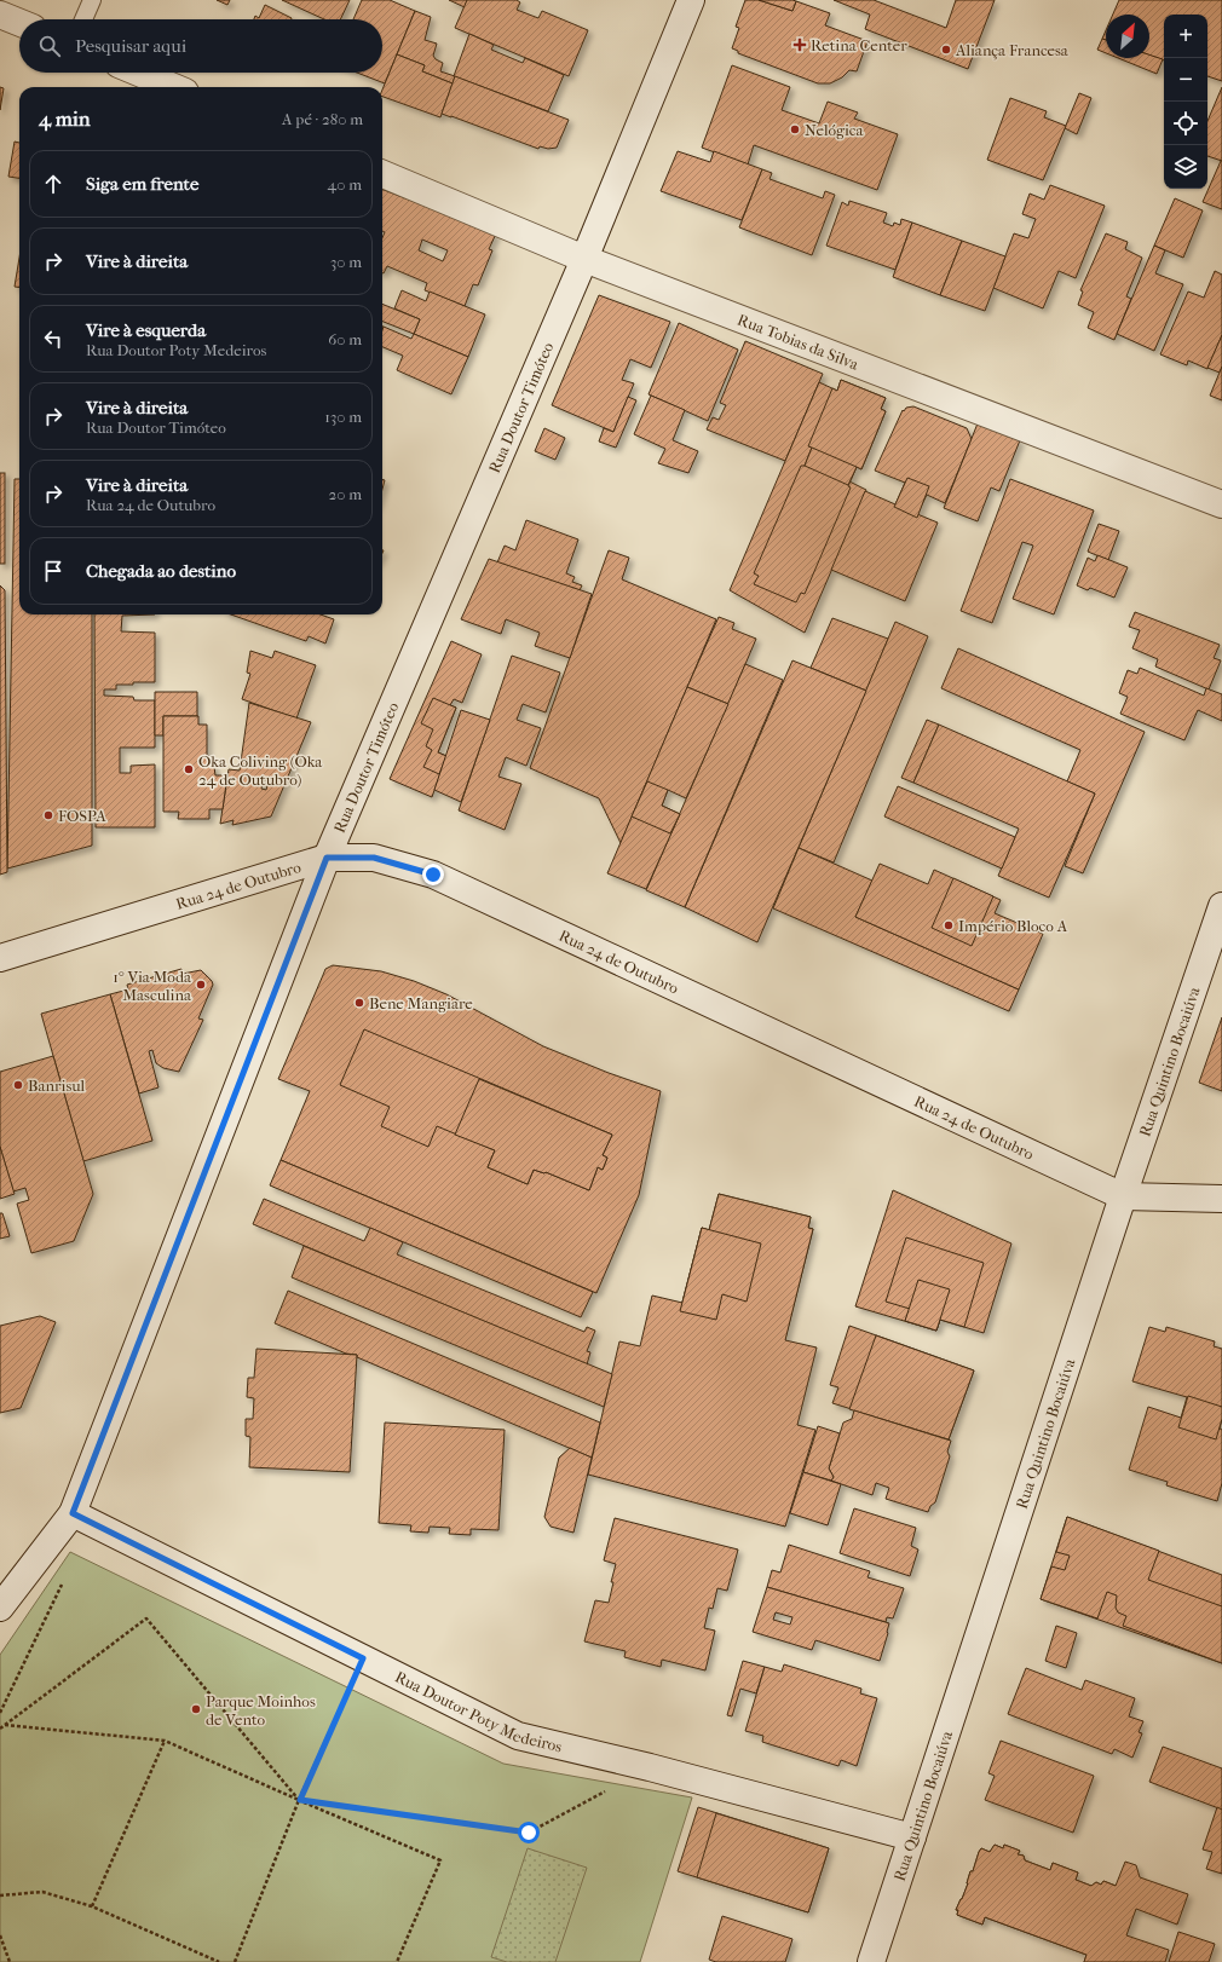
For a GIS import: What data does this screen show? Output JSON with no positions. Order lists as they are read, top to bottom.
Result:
{
  "streets": {
    "main road": [
      "Rua Tobias da Silva",
      "Rua Doutor Timóteo",
      "Rua 24 de Outubro",
      "Rua Quintino Bocaiúva",
      "Rua Doutor Poty Medeiros"
    ]
  },
  "crossings": [
    ["Rua Tobias da Silva", "Rua Doutor Timóteo"],
    ["Rua Doutor Timóteo", "Rua 24 de Outubro"],
    ["Rua Doutor Timóteo", "Rua Doutor Poty Medeiros"],
    ["Rua 24 de Outubro", "Rua Quintino Bocaiúva"],
    ["Rua Quintino Bocaiúva", "Rua Doutor Poty Medeiros"]
  ],
  "places": {
    "health": ["Retina Center"],
    "other": [
      "Aliança Francesa",
      "Nelógica",
      "Oka Coliving (Oka 24 de Outubro)",
      "FOSPA",
      "Império Bloco A",
      "1° Via Moda Masculina",
      "Bene Mangiare",
      "Banrisul",
      "Parque Moinhos de Vento"
    ]
  },
  "north": "top right",
  "page": {
    "map_buttons": ["+", "−"],
    "search": "Pesquisar aqui",
    "heading": ["4 min", "A pé · 280 m"],
    "list": [
      ["Siga em frente", "40 m"],
      ["Vire à direita", "30 m"],
      ["Vire à esquerda", "Rua Doutor Poty Medeiros", "60 m"],
      ["Vire à direita", "Rua Doutor Timóteo", "130 m"],
      ["Vire à direita", "Rua 24 de Outubro", "20 m"],
      "Chegada ao destino"
    ]
  }
}
